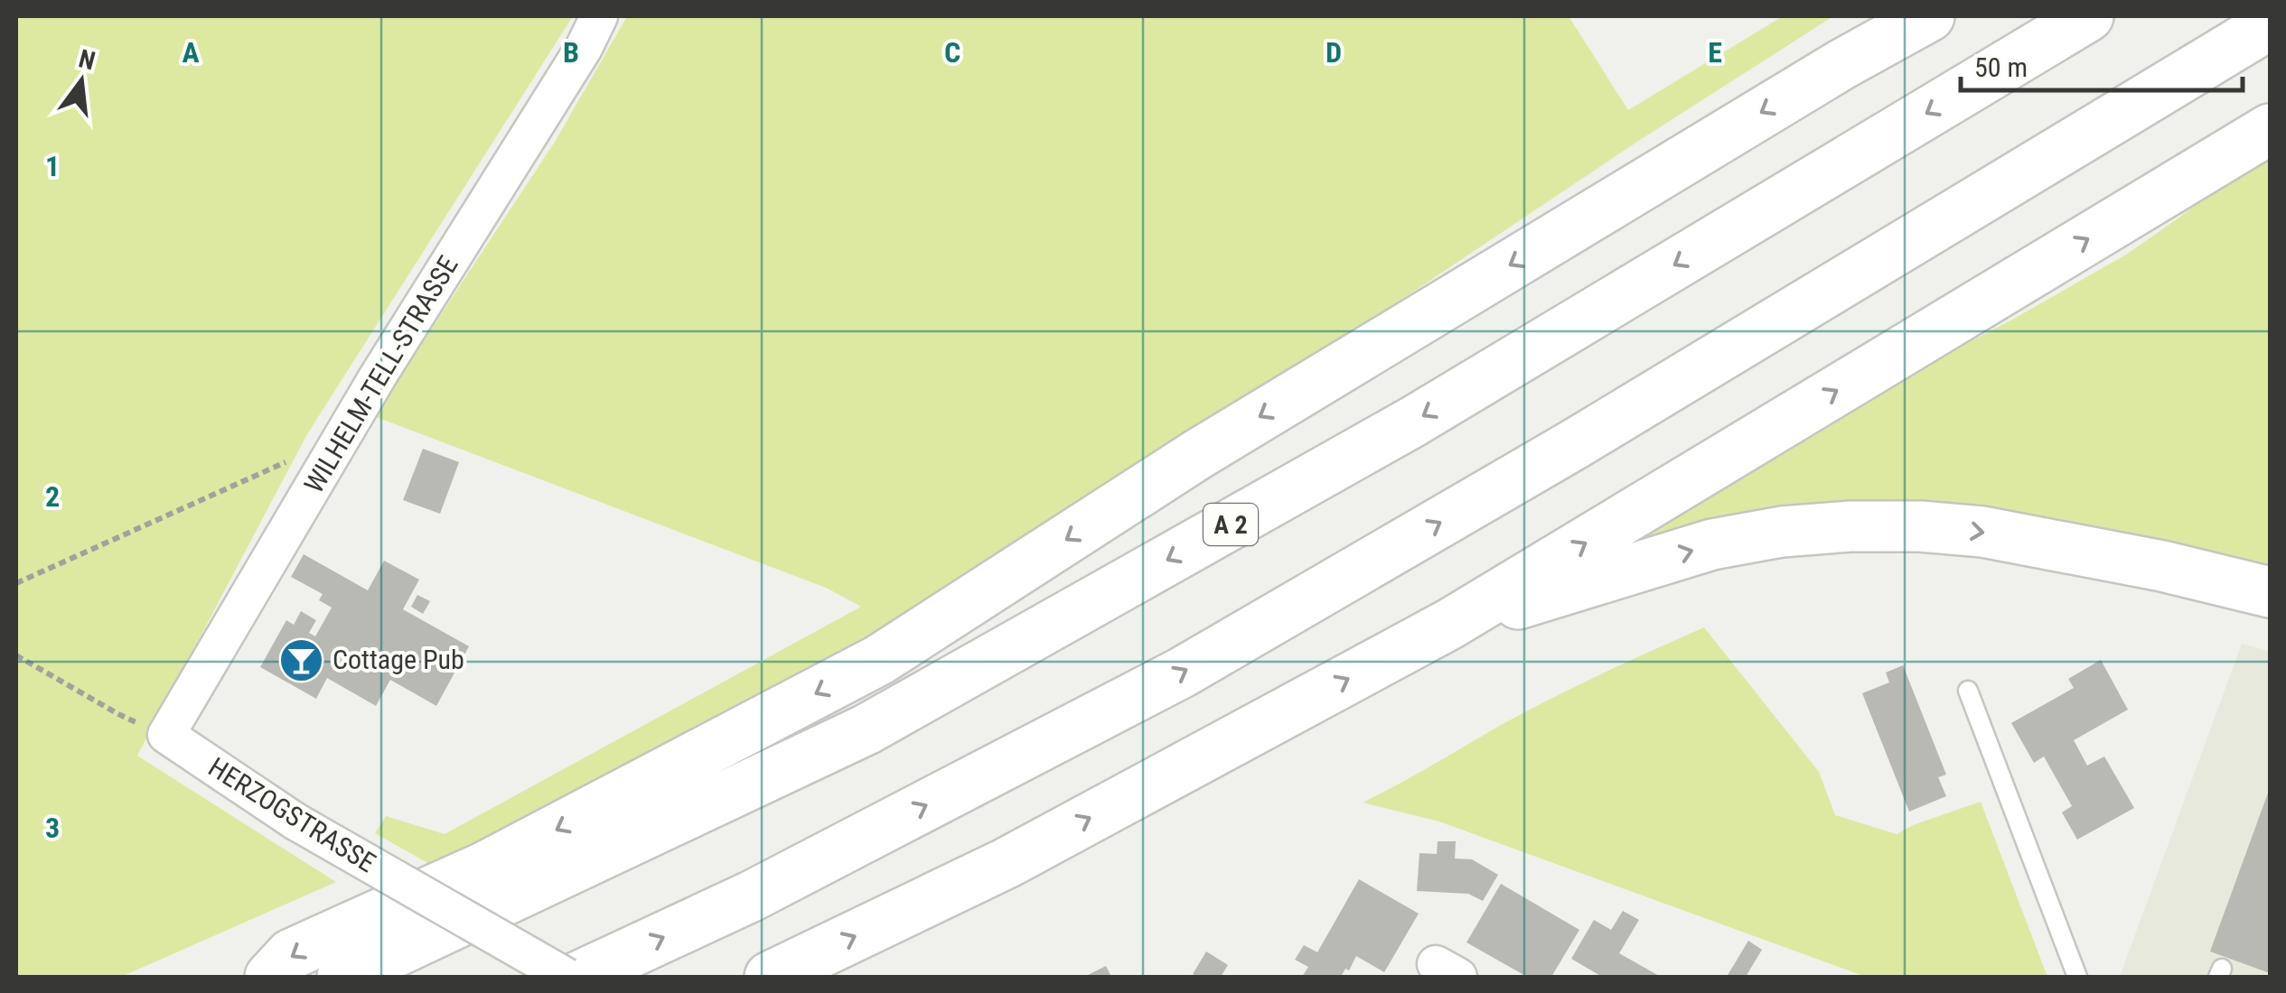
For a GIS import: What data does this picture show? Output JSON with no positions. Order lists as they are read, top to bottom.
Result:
{
  "streets": {
    "highway": ["A 2"],
    "street": ["WILHELM-TELL-STRASSE", "HERZOGSTRASSE"]
  },
  "crossings": [
    ["WILHELM-TELL-STRASSE", "HERZOGSTRASSE"]
  ],
  "places": {
    "bar": ["Cottage Pub"]
  },
  "scale_bar": "50 m",
  "north": "top",
  "grid": {
    "columns": [
      "A",
      "B",
      "C",
      "D",
      "E"
    ],
    "rows": ["1", "2", "3"]
  }
}
